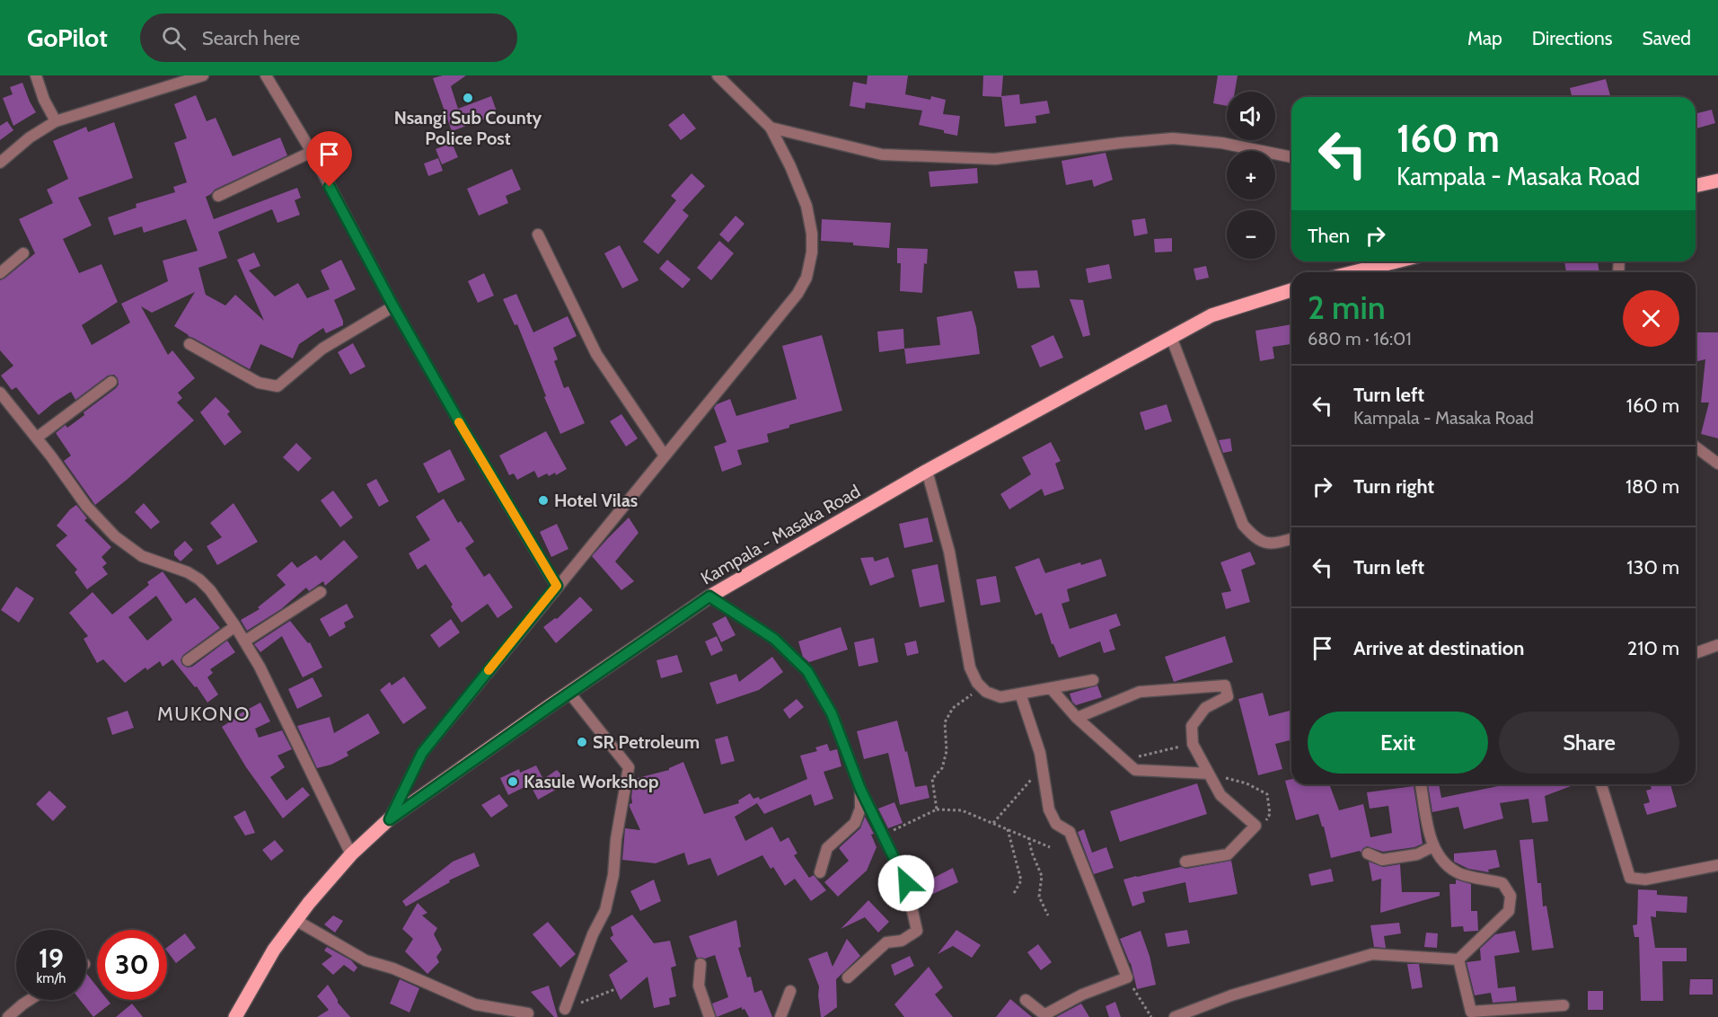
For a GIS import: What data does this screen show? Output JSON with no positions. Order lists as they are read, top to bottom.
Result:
{
  "streets": {
    "main road": ["Kampala - Masaka Road"]
  },
  "districts": ["MUKONO"],
  "places": [
    "Nsangi Sub County Police Post",
    "Hotel Vilas",
    "SR Petroleum",
    "Kasule Workshop"
  ],
  "page": {
    "header": "GoPilot",
    "search": "Search here",
    "nav": ["Map", "Directions", "Saved"],
    "map_buttons": ["+", "−"],
    "turn": ["160 m", "Kampala - Masaka Road"],
    "then": "Then",
    "heading": ["2 min", "680 m · 16:01"],
    "list": [
      {
        "name": "Turn left",
        "note": "Kampala - Masaka Road",
        "value": "160 m"
      },
      {
        "name": "Turn right",
        "value": "180 m"
      },
      {
        "name": "Turn left",
        "value": "130 m"
      },
      {
        "name": "Arrive at destination",
        "value": "210 m"
      }
    ],
    "buttons": ["Exit", "Share"],
    "speed": "19 km/h",
    "limit": "30"
  }
}
